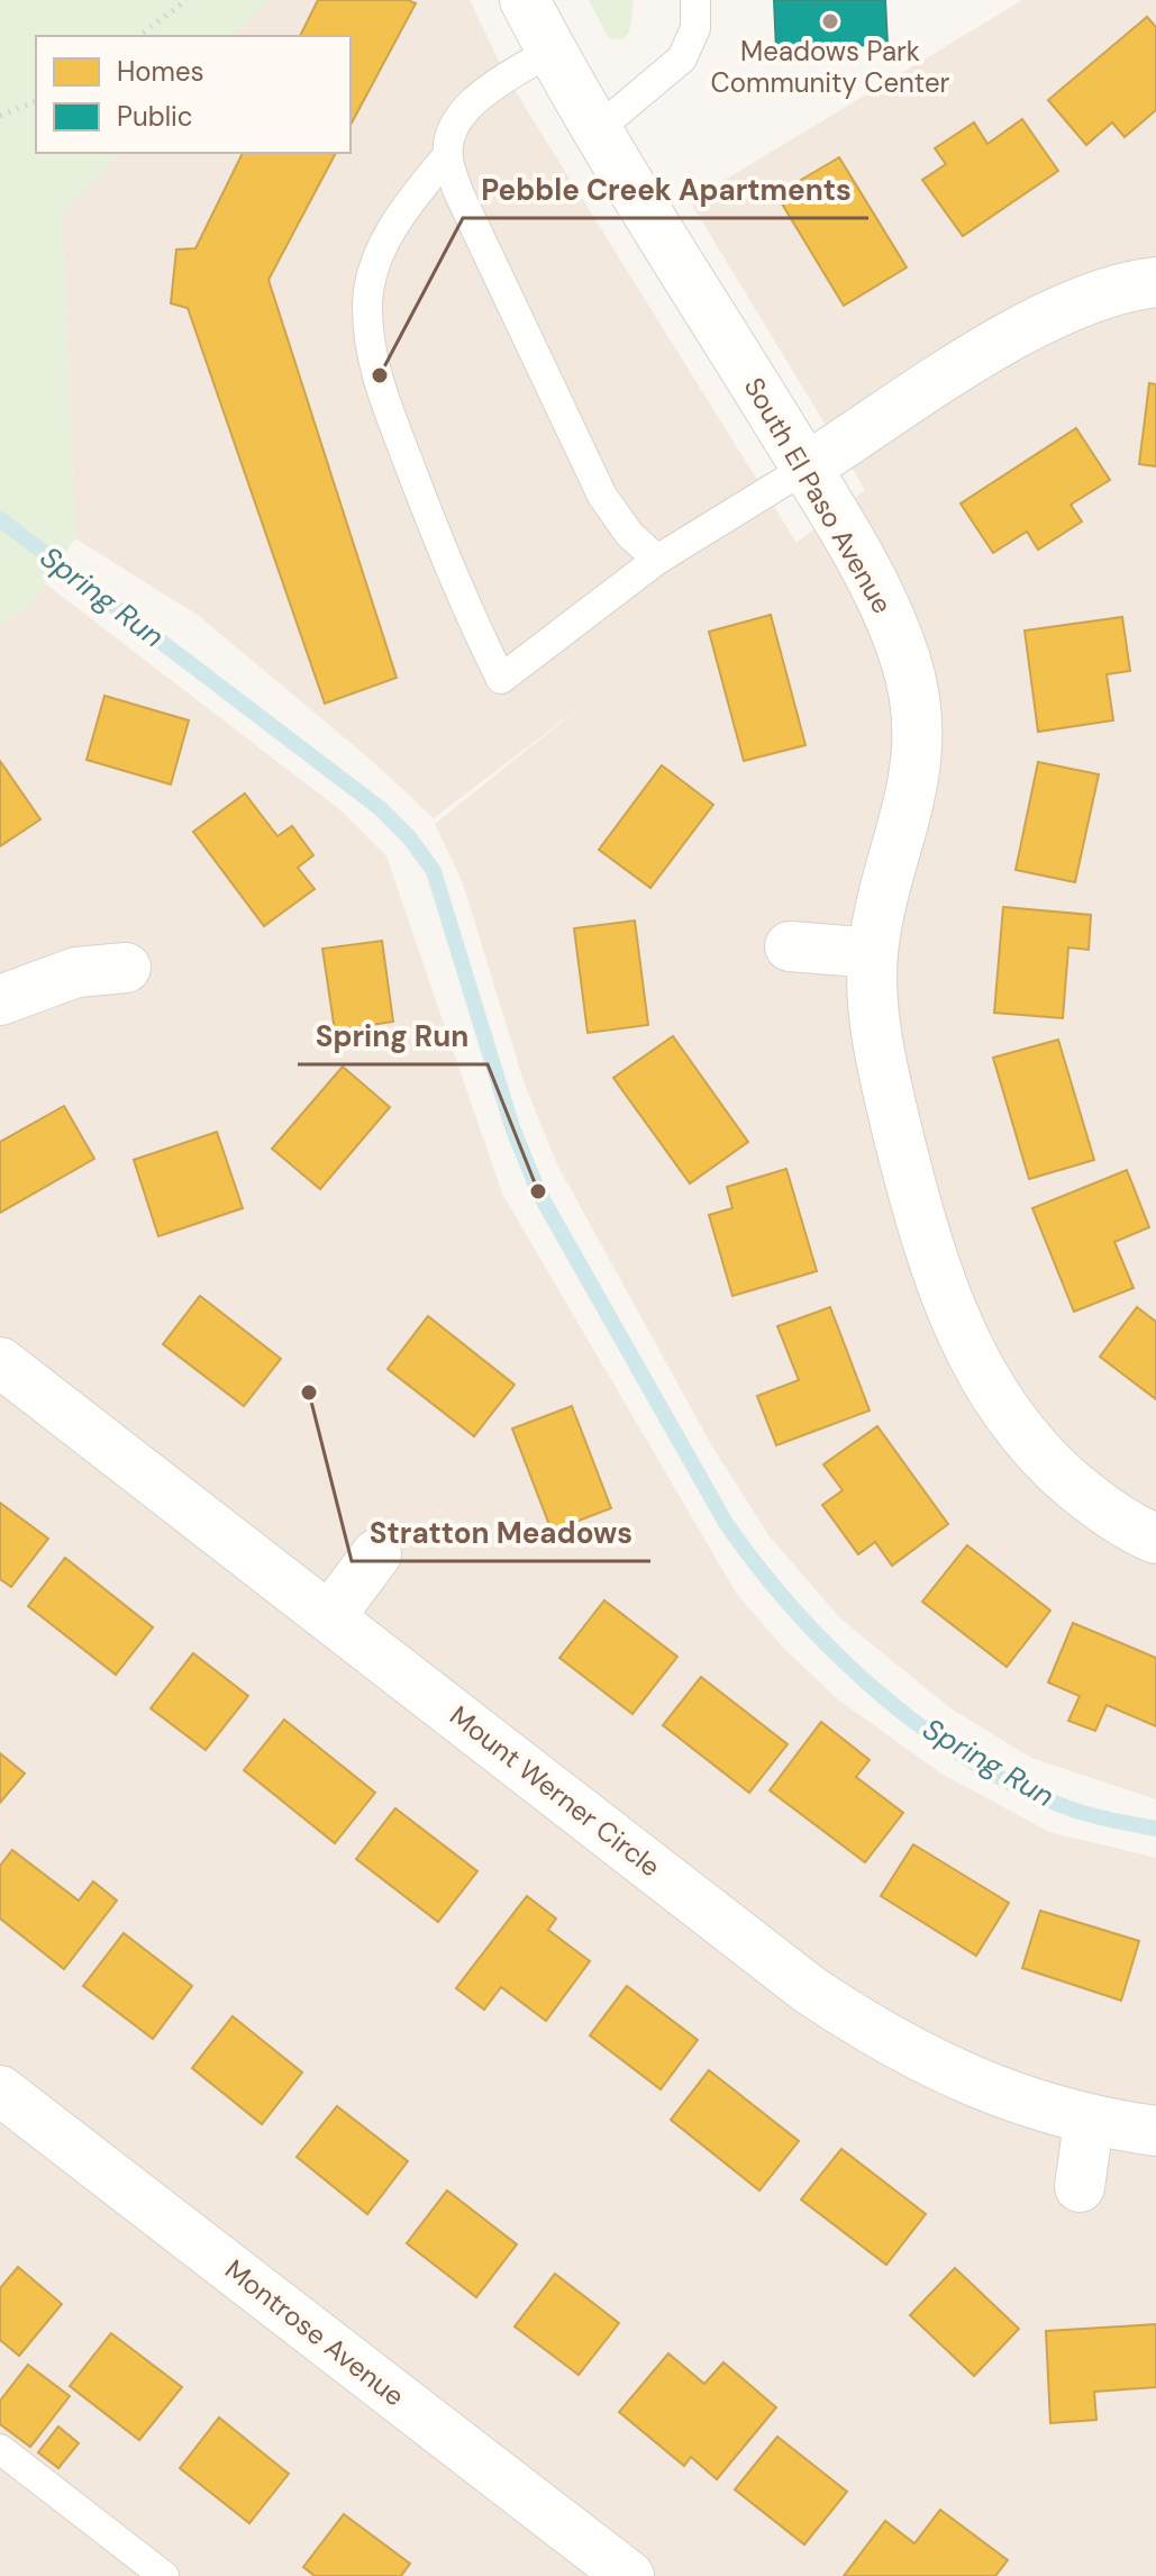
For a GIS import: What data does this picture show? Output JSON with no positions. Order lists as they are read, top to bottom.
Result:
{
  "streets": {
    "street": ["South El Paso Avenue", "Mount Werner Circle", "Montrose Avenue"]
  },
  "water": ["Spring Run"],
  "places": [
    "Meadows Park Community Center",
    "Pebble Creek Apartments",
    "Spring Run",
    "Stratton Meadows"
  ],
  "legend": ["Homes", "Public"]
}
